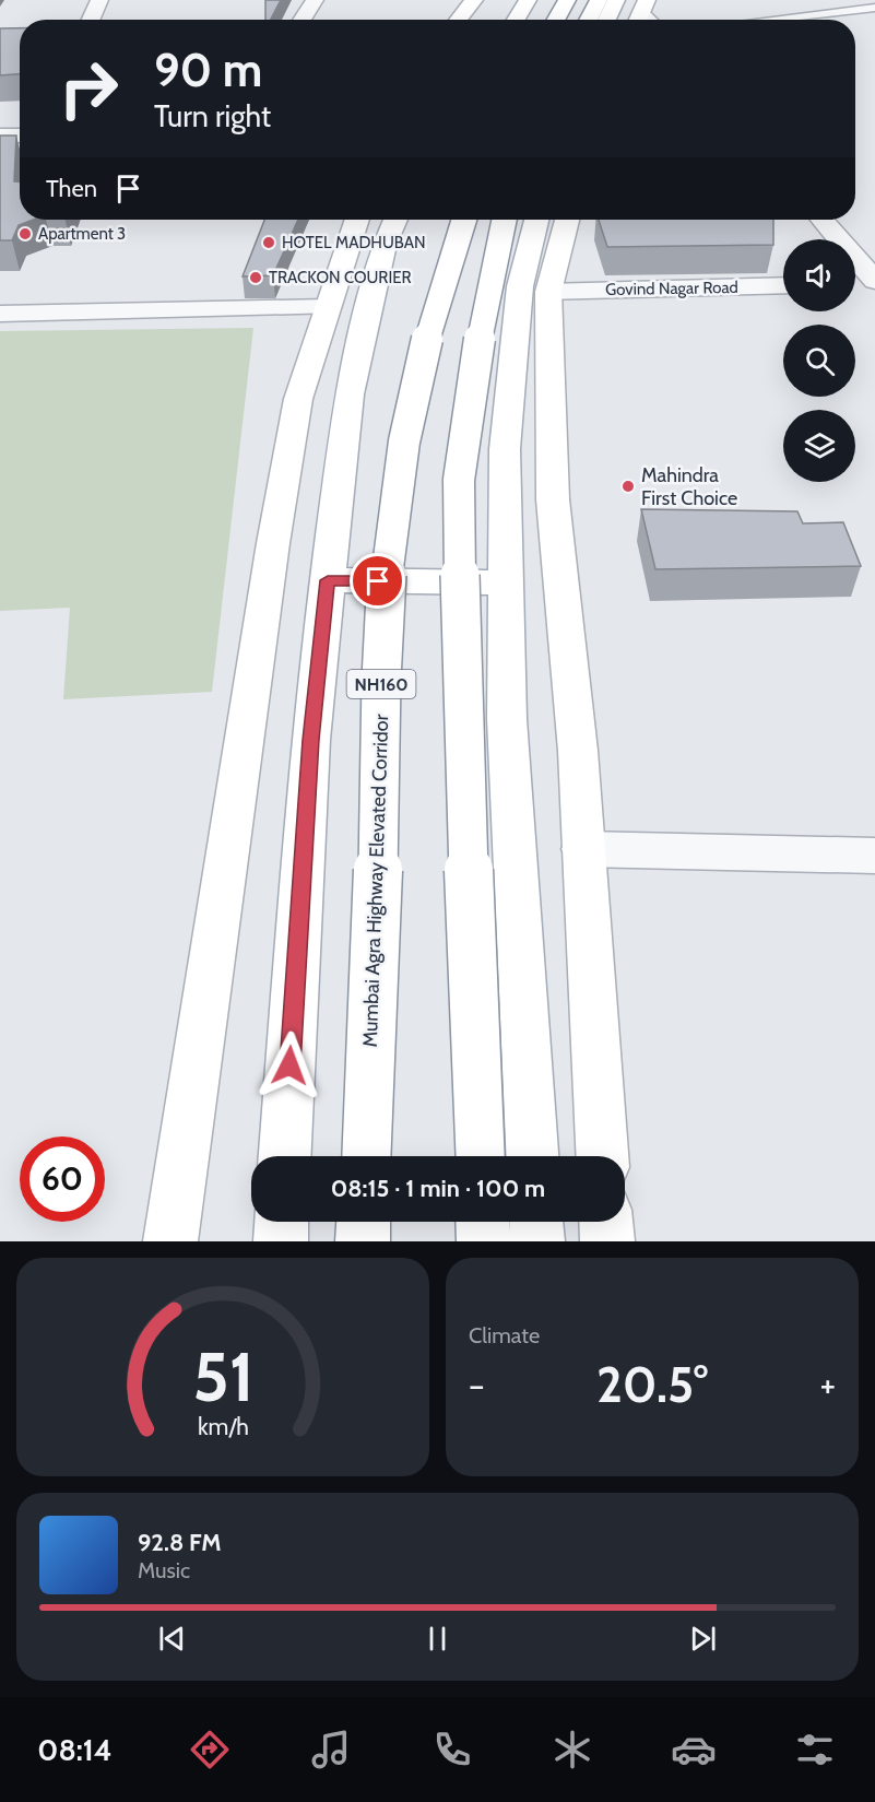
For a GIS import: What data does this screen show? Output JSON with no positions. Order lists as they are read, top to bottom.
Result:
{
  "streets": {
    "main road": ["NH160", "Mumbai Agra Highway Elevated Corridor"],
    "street": ["Govind Nagar Road"]
  },
  "places": [
    "Apartment 3",
    "HOTEL MADHUBAN",
    "TRACKON COURIER",
    "Mahindra First Choice"
  ],
  "page": {
    "turn": ["90 m", "Turn right"],
    "then": "Then",
    "limit": "60",
    "trip": "08:15 · 1 min · 100 m",
    "tile": "Climate",
    "heat": ["−", "20.5°", "+"],
    "song": ["92.8 FM", "Music"],
    "tabs": "08:14",
    "gauge": ["51", "km/h"]
  }
}
